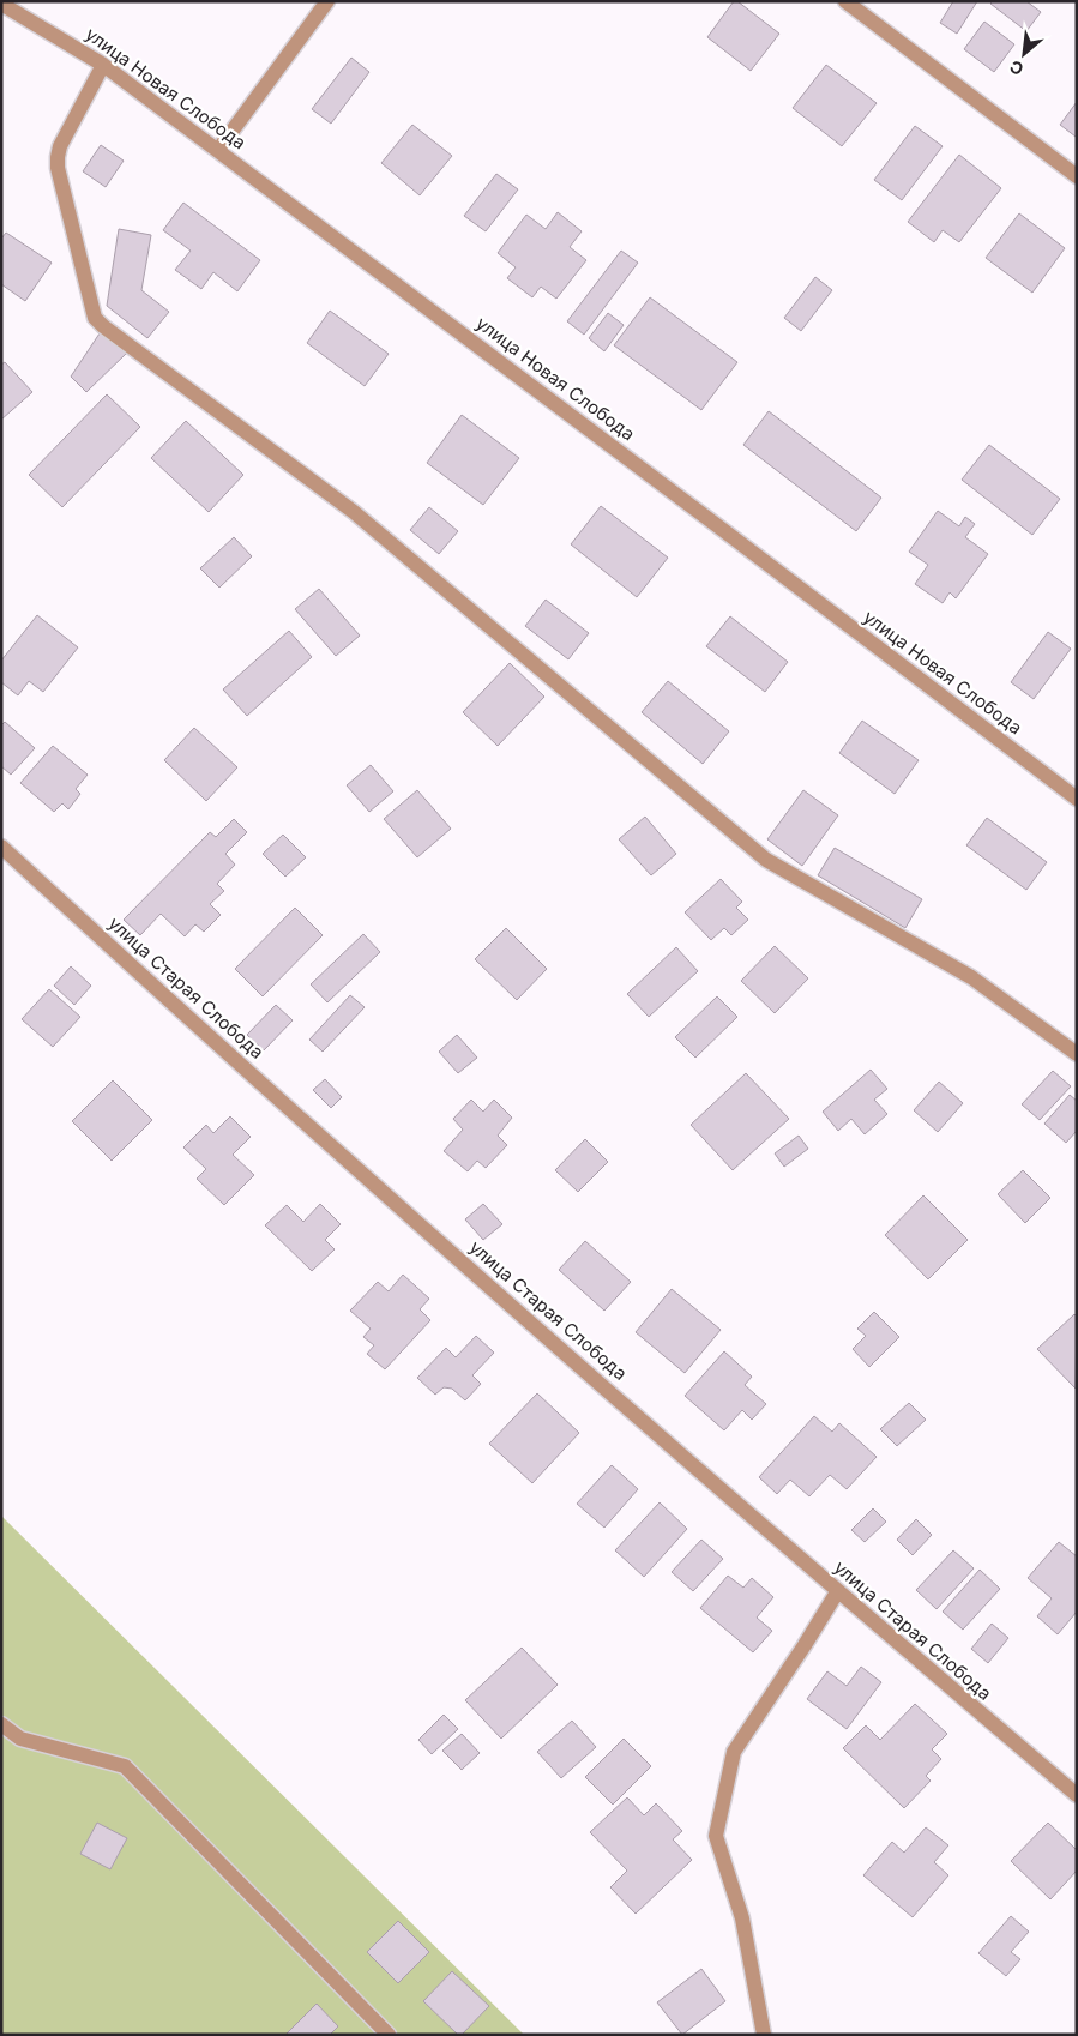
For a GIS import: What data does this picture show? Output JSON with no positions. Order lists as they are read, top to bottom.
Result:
{
  "streets": {
    "street": ["улица Новая Слобода", "улица Старая Слобода"]
  },
  "north": "bottom left"
}
